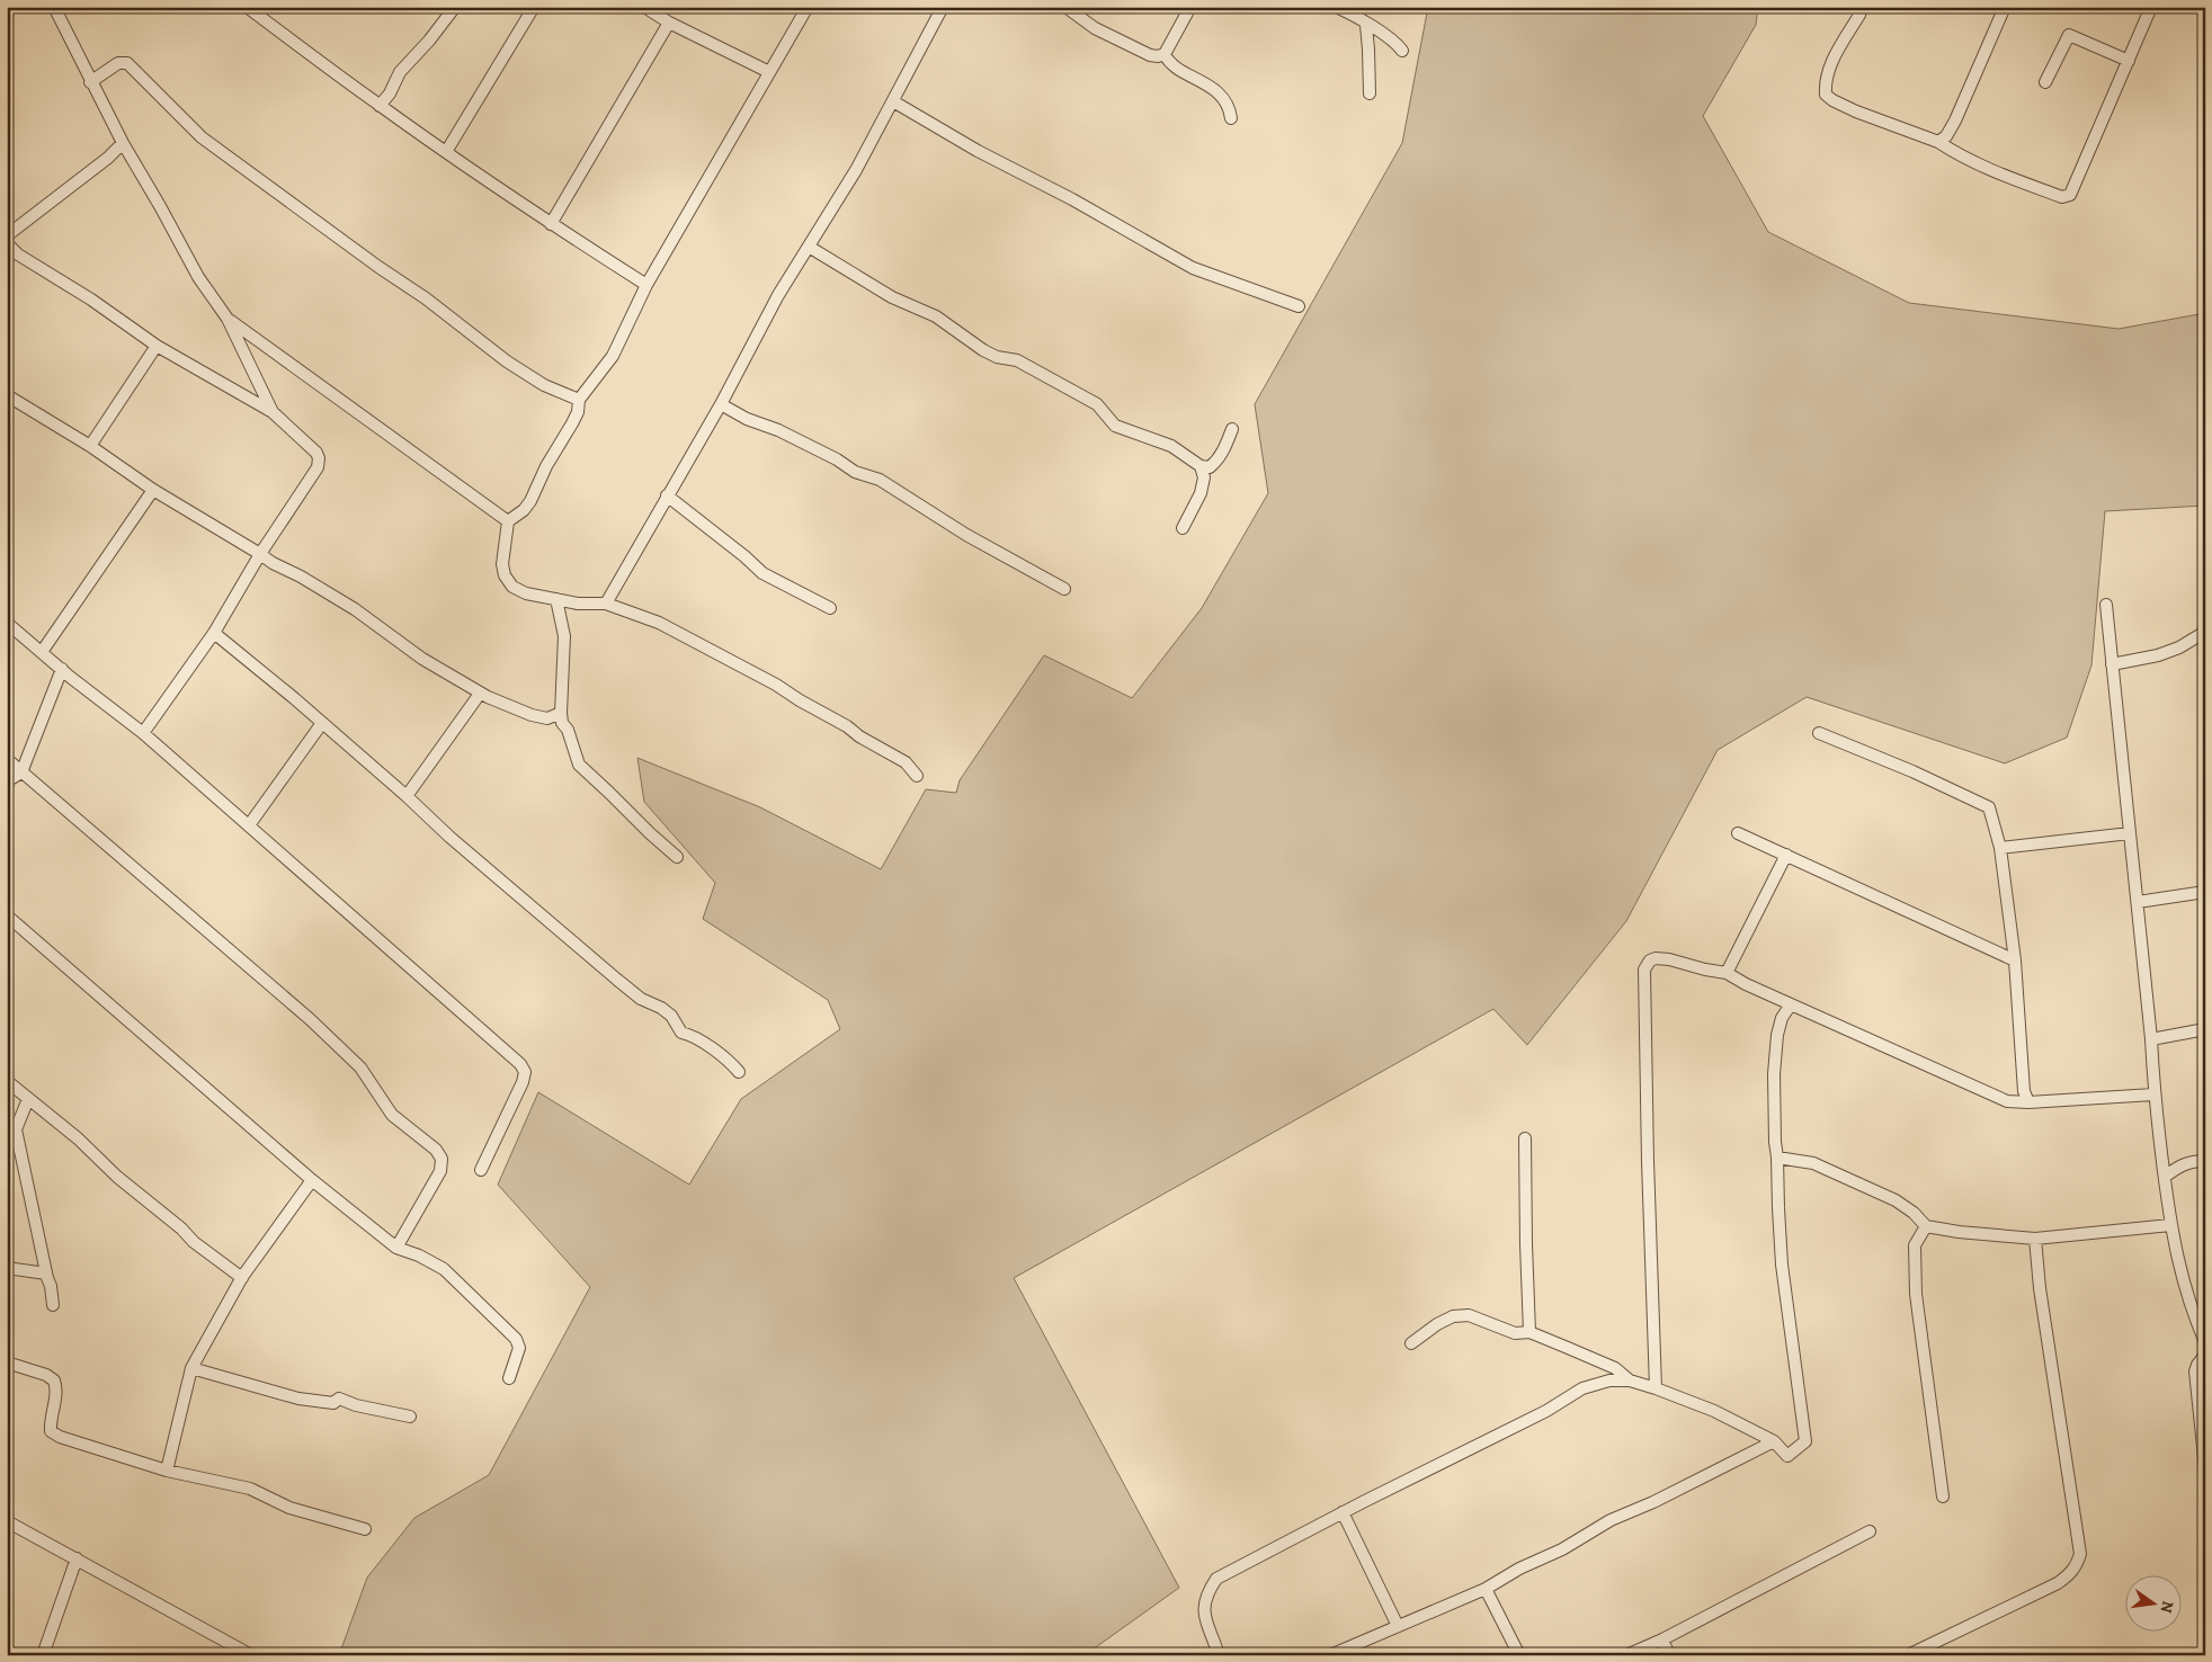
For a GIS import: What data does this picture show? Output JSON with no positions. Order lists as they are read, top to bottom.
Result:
{
  "north": "right"
}
